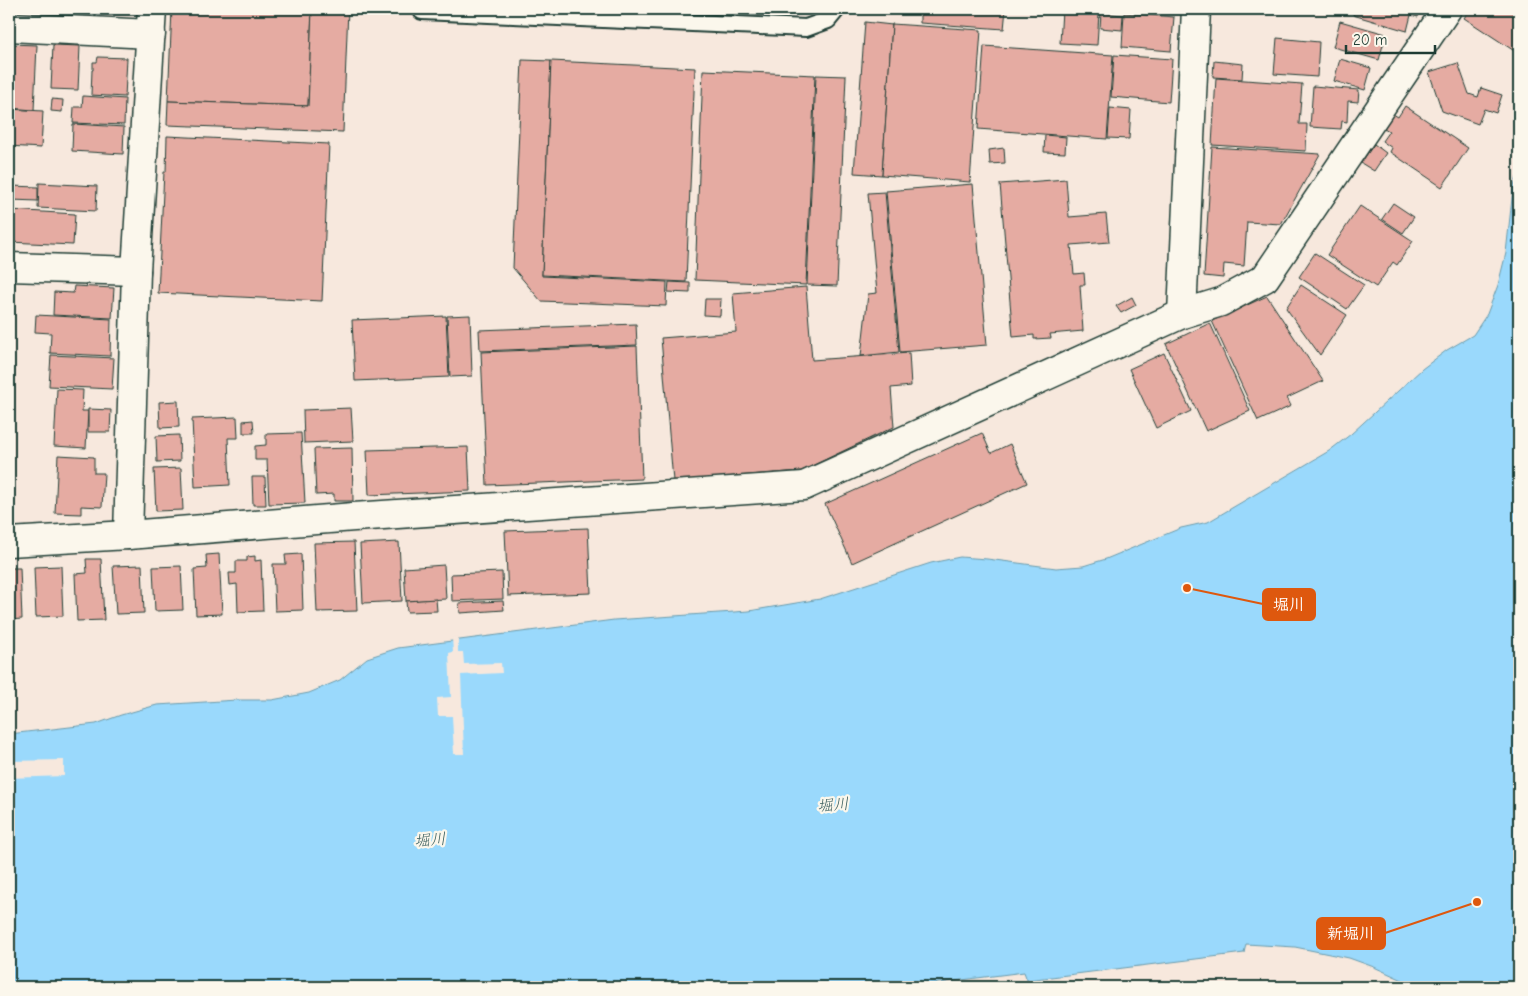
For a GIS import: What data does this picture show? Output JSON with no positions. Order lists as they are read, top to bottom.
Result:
{
  "water": ["堀川"],
  "places": ["堀川", "新堀川"],
  "scale_bar": "20 m"
}
